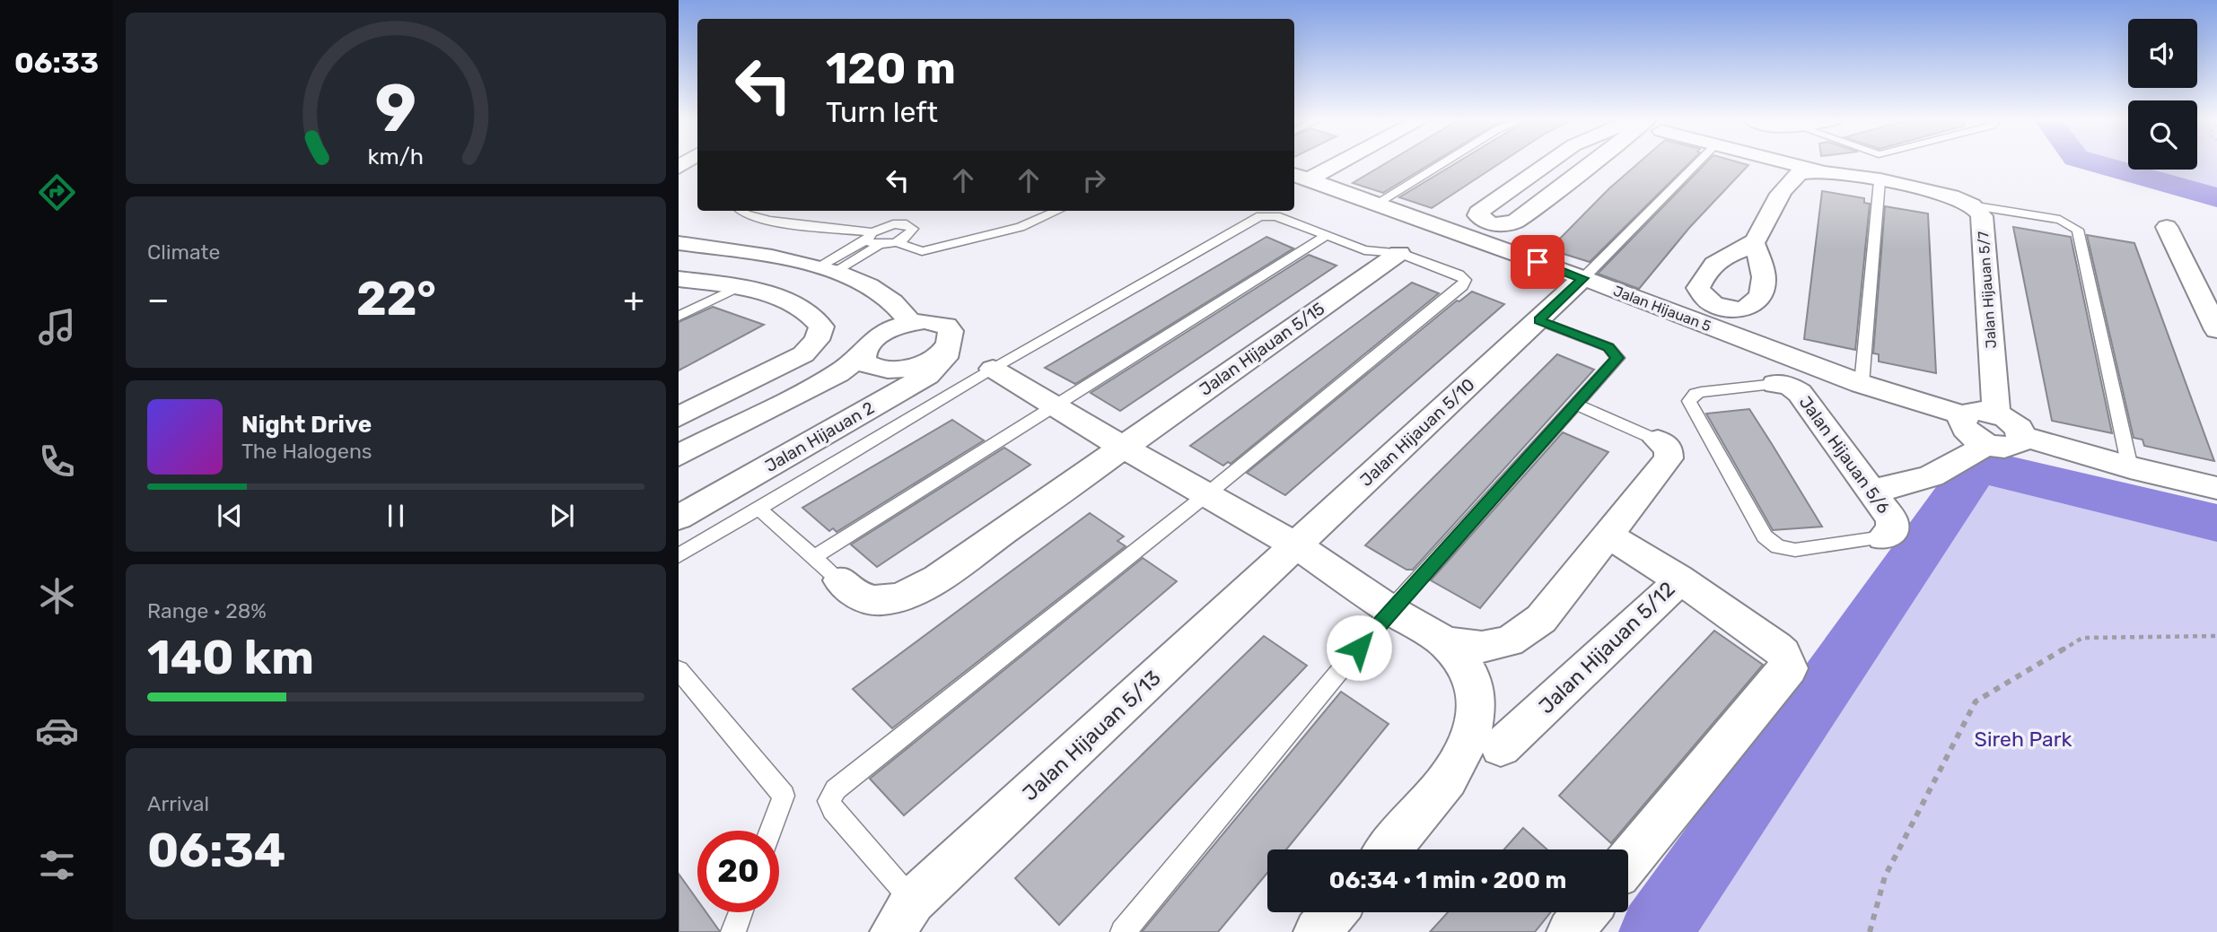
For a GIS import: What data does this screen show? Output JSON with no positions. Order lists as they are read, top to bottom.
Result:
{
  "streets": {
    "street": [
      "Jalan Hijauan 5/7",
      "Jalan Hijauan 5",
      "Jalan Hijauan 5/15",
      "Jalan Hijauan 5/10",
      "Jalan Hijauan 2",
      "Jalan Hijauan 5/6",
      "Jalan Hijauan 5/12",
      "Jalan Hijauan 5/13"
    ]
  },
  "crossings": [
    ["Jalan Hijauan 5", "Jalan Hijauan 5/10"],
    ["Jalan Hijauan 5/10", "Jalan Hijauan 5/13"]
  ],
  "parks": ["Sireh Park"],
  "page": {
    "tabs": "06:33",
    "turn": ["120 m", "Turn left"],
    "tile": [
      "Climate",
      ["Range · 28%", "140 km"],
      ["Arrival", "06:34"]
    ],
    "heat": ["−", "22°", "+"],
    "song": ["Night Drive", "The Halogens"],
    "limit": "20",
    "trip": "06:34 · 1 min · 200 m",
    "gauge": ["9", "km/h"]
  }
}
